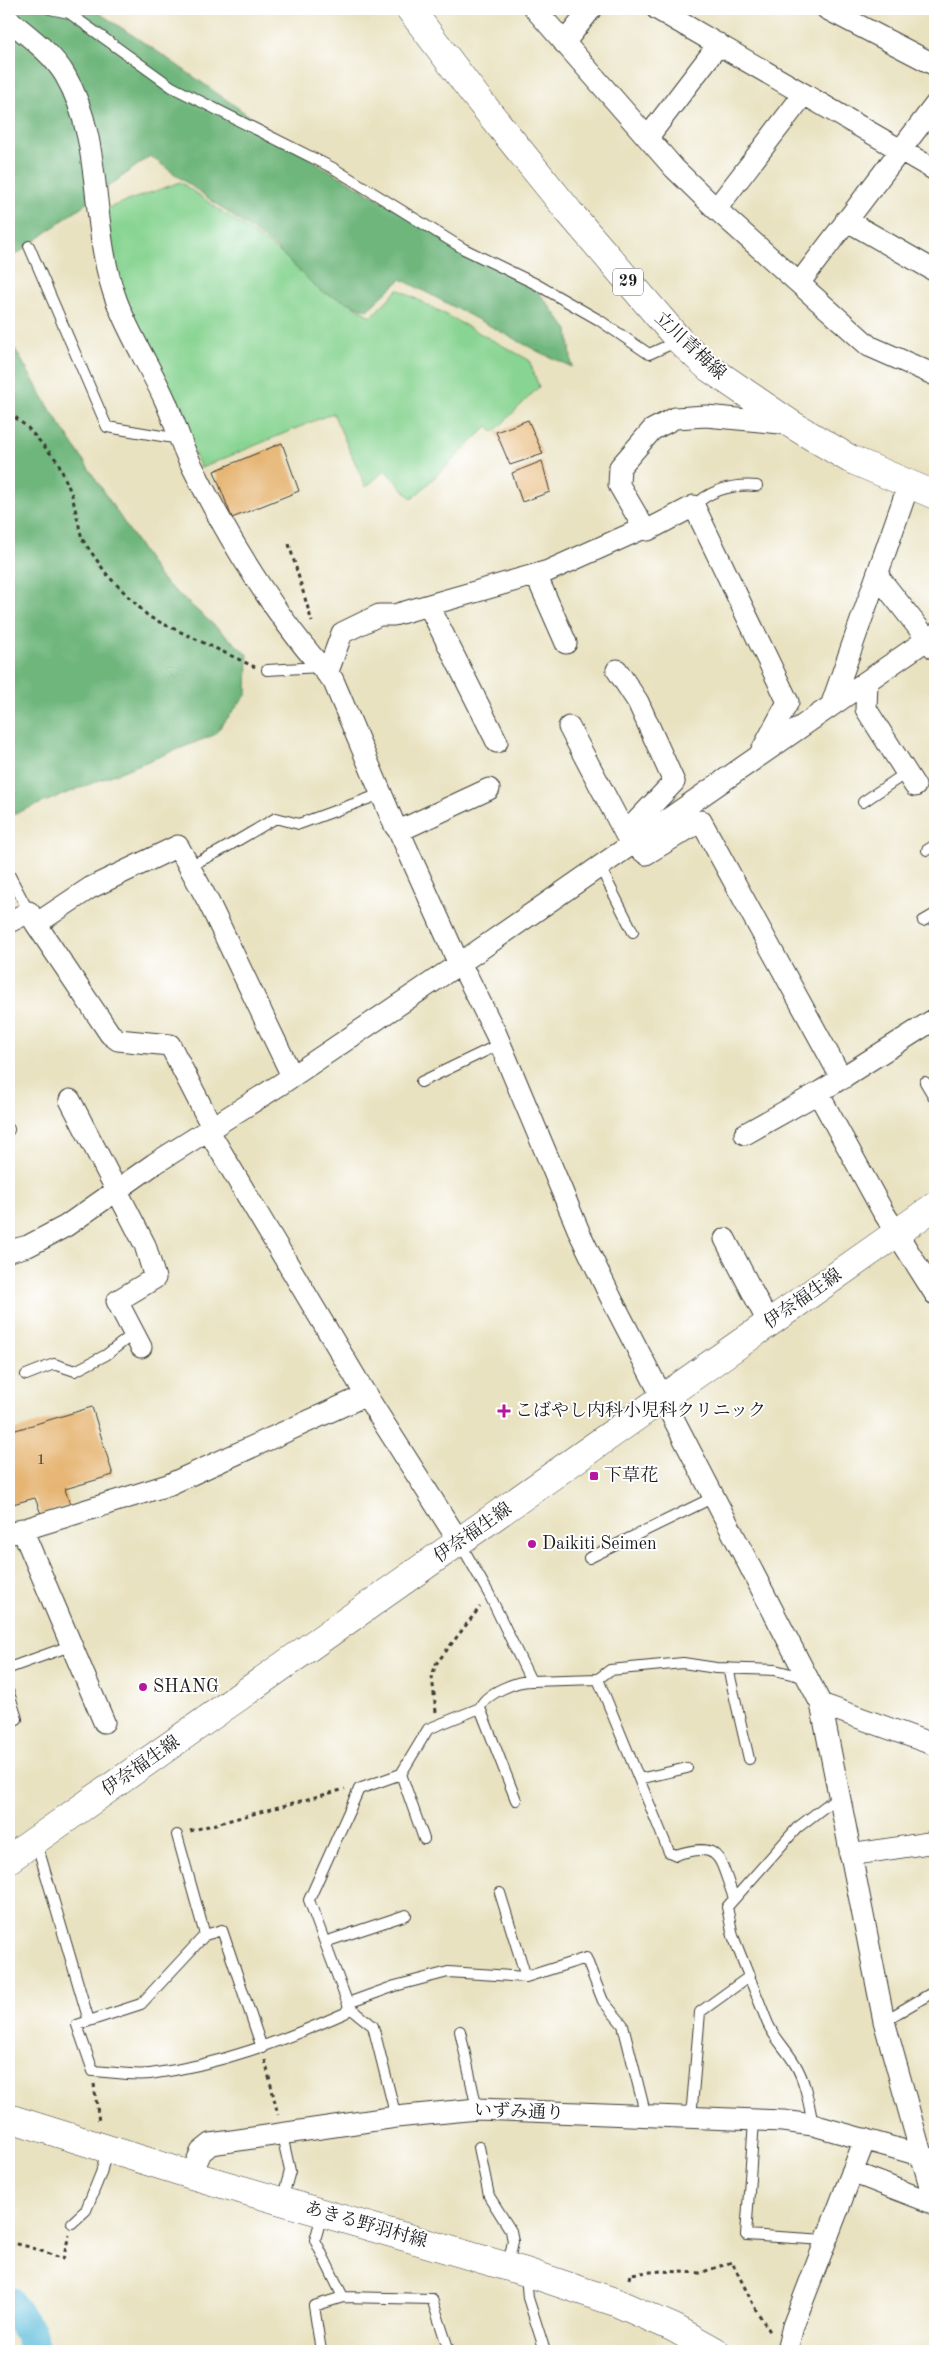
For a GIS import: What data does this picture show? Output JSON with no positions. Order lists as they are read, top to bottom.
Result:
{
  "streets": {
    "main road": [
      "29",
      "立川青梅線",
      "伊奈福生線",
      "あきる野羽村線"
    ],
    "street": ["いずみ通り"]
  },
  "crossings": [
    ["いずみ通り", "あきる野羽村線"]
  ],
  "places": {
    "health": ["こばやし内科小児科クリニック"],
    "transit": ["下草花"],
    "other": ["Daikiti Seimen", "SHANG"]
  },
  "house_numbers": ["1"]
}
